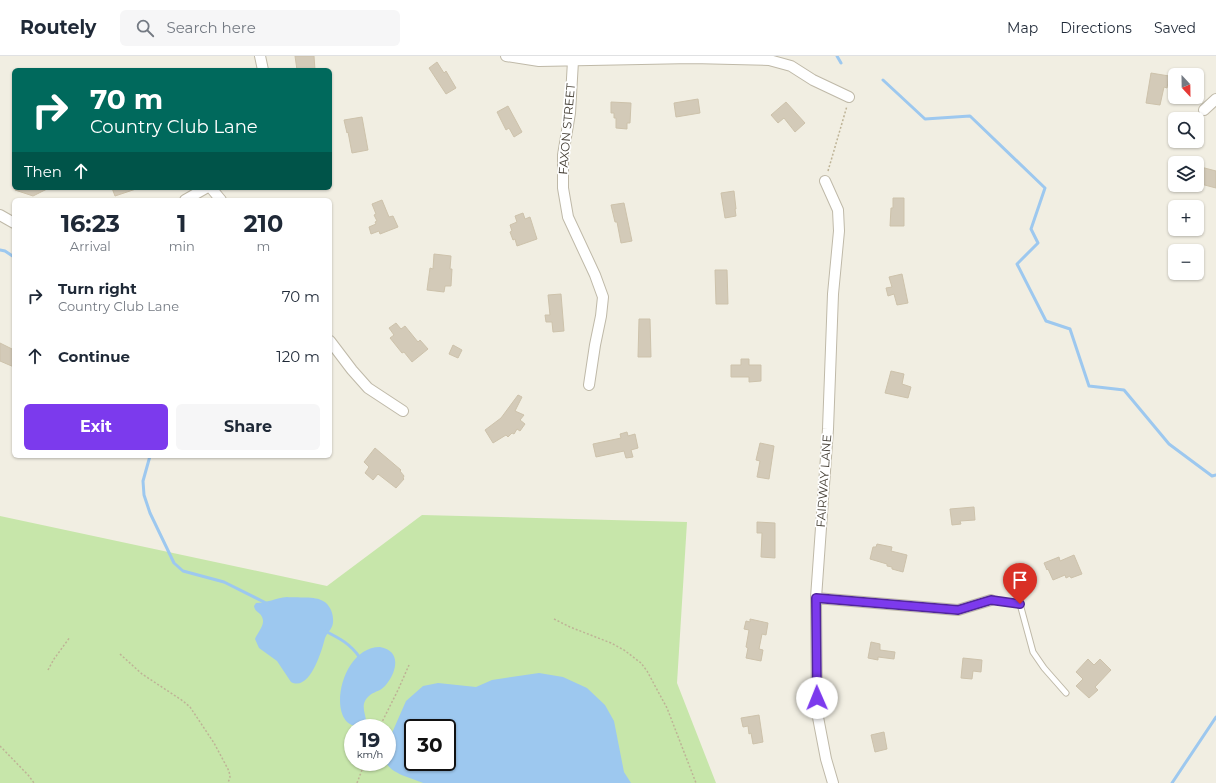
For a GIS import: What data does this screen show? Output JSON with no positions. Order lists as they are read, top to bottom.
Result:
{
  "streets": {
    "street": ["FAXON STREET", "FAIRWAY LANE"]
  },
  "north": "bottom",
  "page": {
    "header": "Routely",
    "search": "Search here",
    "nav": ["Map", "Directions", "Saved"],
    "map_buttons": ["+", "−"],
    "turn": ["70 m", "Country Club Lane"],
    "then": "Then",
    "eta": [
      "16:23",
      "Arrival",
      "1",
      "min",
      "210",
      "m"
    ],
    "list": [
      {
        "name": "Turn right",
        "note": "Country Club Lane",
        "value": "70 m"
      },
      {
        "name": "Continue",
        "value": "120 m"
      }
    ],
    "buttons": ["Exit", "Share"],
    "speed": "19 km/h",
    "limit": "30"
  }
}
